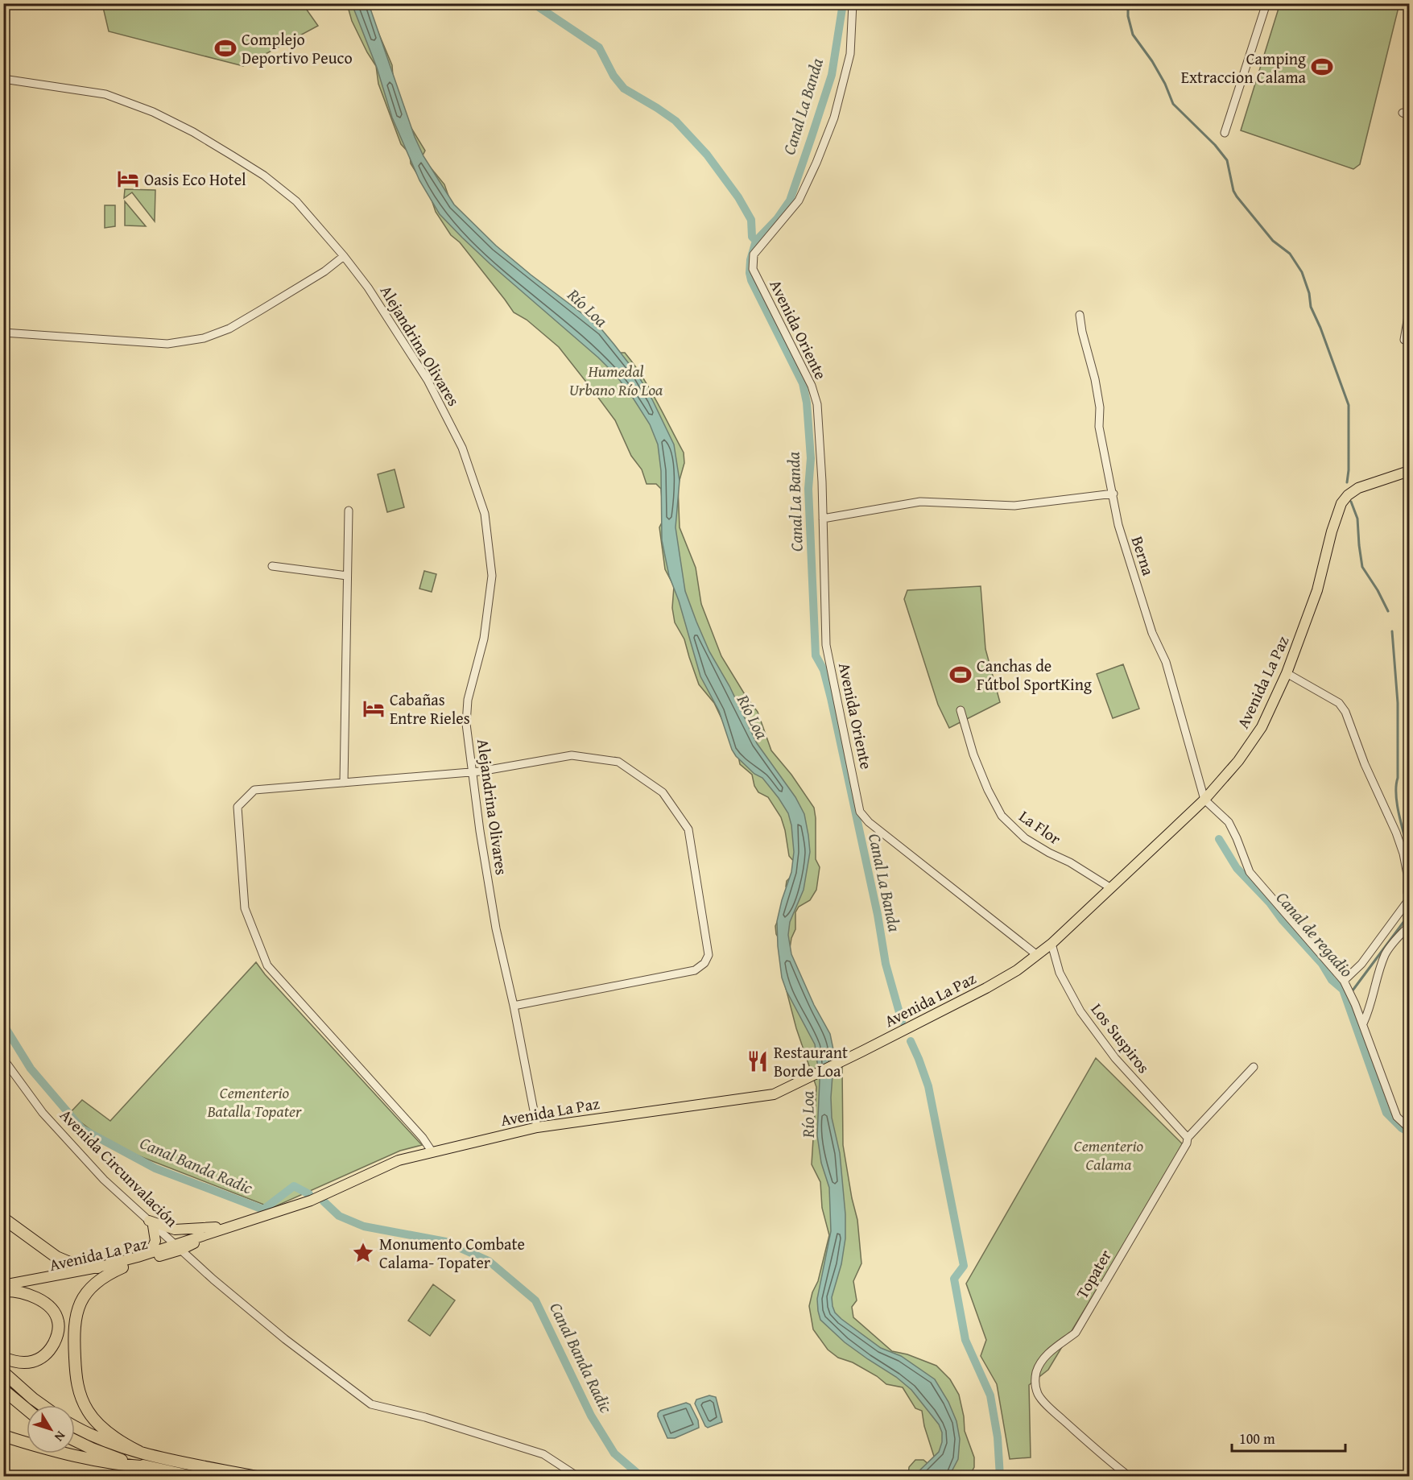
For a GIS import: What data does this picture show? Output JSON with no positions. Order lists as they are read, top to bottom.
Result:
{
  "streets": {
    "main road": ["Avenida La Paz"],
    "street": [
      "Avenida Oriente",
      "Alejandrina Olivares",
      "Berna",
      "La Flor",
      "Los Suspiros",
      "Avenida Circunvalación",
      "Topater"
    ]
  },
  "crossings": [
    ["Avenida Oriente", "Avenida La Paz"],
    ["Alejandrina Olivares", "Avenida La Paz"],
    ["Berna", "Avenida La Paz"],
    ["Avenida La Paz", "La Flor"],
    ["Avenida La Paz", "Los Suspiros"],
    ["Avenida La Paz", "Avenida Circunvalación"],
    ["Los Suspiros", "Topater"]
  ],
  "water": [
    "Canal La Banda",
    "Río Loa",
    "Canal de regadio",
    "Canal Banda Radic"
  ],
  "parks": ["Humedal Urbano Río Loa", "Cementerio Batalla Topater", "Cementerio Calama"],
  "places": {
    "sports": ["Complejo Deportivo Peuco", "Camping Extraccion Calama", "Canchas de Fútbol SportKing"],
    "hotel": ["Oasis Eco Hotel", "Cabañas Entre Rieles"],
    "restaurant": ["Restaurant Borde Loa"],
    "place": ["Monumento Combate Calama- Topater"]
  },
  "scale_bar": "100 m",
  "north": "bottom right"
}
